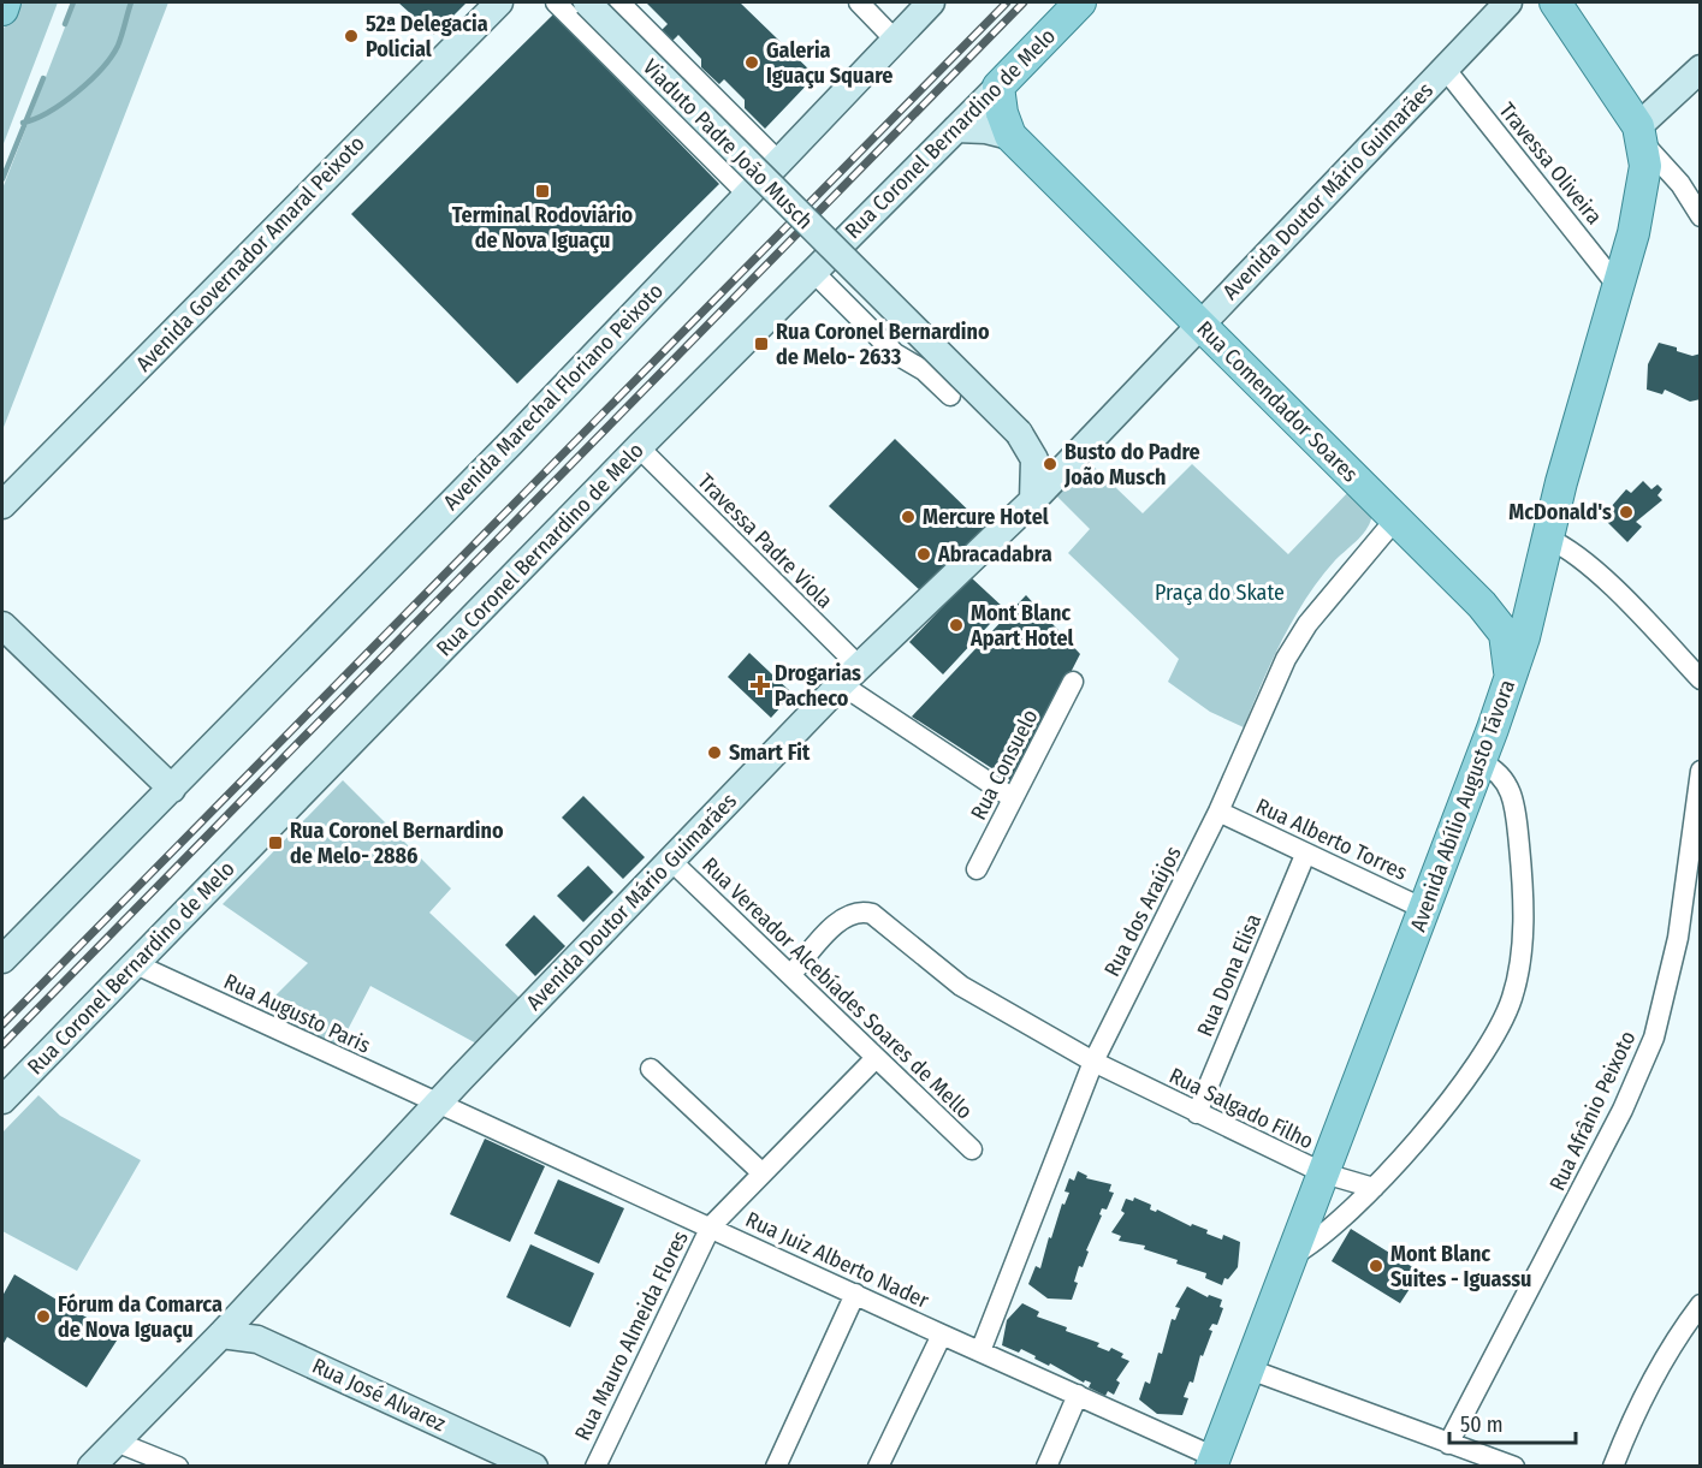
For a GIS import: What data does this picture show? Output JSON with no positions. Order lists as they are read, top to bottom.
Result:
{
  "streets": {
    "main road": [
      "Rua Coronel Bernardino de Melo",
      "Viaduto Padre João Musch",
      "Avenida Doutor Mário Guimarães",
      "Avenida Governador Amaral Peixoto",
      "Avenida Marechal Floriano Peixoto",
      "Rua Comendador Soares",
      "Avenida Abílio Augusto Távora",
      "Rua José Alvarez"
    ],
    "street": [
      "Travessa Oliveira",
      "Travessa Padre Viola",
      "Rua Consuelo",
      "Rua Alberto Torres",
      "Rua dos Araújos",
      "Rua Dona Elisa",
      "Rua Vereador Alcebíades Soares de Mello",
      "Rua Augusto Paris",
      "Rua Salgado Filho",
      "Rua Afrânio Peixoto",
      "Rua Juiz Alberto Nader",
      "Rua Mauro Almeida Flores"
    ]
  },
  "crossings": [
    ["Rua Coronel Bernardino de Melo", "Rua Comendador Soares"],
    ["Rua Coronel Bernardino de Melo", "Travessa Padre Viola"],
    ["Rua Coronel Bernardino de Melo", "Rua Augusto Paris"],
    ["Viaduto Padre João Musch", "Avenida Doutor Mário Guimarães"],
    ["Travessa Oliveira", "Avenida Doutor Mário Guimarães"],
    ["Travessa Oliveira", "Avenida Abílio Augusto Távora"],
    ["Avenida Doutor Mário Guimarães", "Rua Comendador Soares"],
    ["Avenida Doutor Mário Guimarães", "Travessa Padre Viola"],
    ["Avenida Doutor Mário Guimarães", "Rua Vereador Alcebíades Soares de Mello"],
    ["Avenida Doutor Mário Guimarães", "Rua Augusto Paris"],
    ["Avenida Doutor Mário Guimarães", "Rua Juiz Alberto Nader"],
    ["Avenida Doutor Mário Guimarães", "Rua José Alvarez"],
    ["Rua Comendador Soares", "Avenida Abílio Augusto Távora"],
    ["Rua Comendador Soares", "Rua dos Araújos"],
    ["Travessa Padre Viola", "Rua Consuelo"],
    ["Avenida Abílio Augusto Távora", "Rua Alberto Torres"],
    ["Avenida Abílio Augusto Távora", "Rua Salgado Filho"],
    ["Avenida Abílio Augusto Távora", "Rua Juiz Alberto Nader"],
    ["Rua Alberto Torres", "Rua dos Araújos"],
    ["Rua Alberto Torres", "Rua Dona Elisa"],
    ["Rua dos Araújos", "Rua Salgado Filho"],
    ["Rua dos Araújos", "Rua Juiz Alberto Nader"],
    ["Rua Dona Elisa", "Rua Salgado Filho"],
    ["Rua Vereador Alcebíades Soares de Mello", "Rua Salgado Filho"],
    ["Rua Vereador Alcebíades Soares de Mello", "Rua Mauro Almeida Flores"],
    ["Rua Augusto Paris", "Rua Juiz Alberto Nader"],
    ["Rua Juiz Alberto Nader", "Rua Mauro Almeida Flores"]
  ],
  "parks": ["Praça do Skate"],
  "places": {
    "other": [
      "52ª Delegacia Policial",
      "Galeria Iguaçu Square",
      "Busto do Padre João Musch",
      "McDonald's",
      "Mercure Hotel",
      "Abracadabra",
      "Mont Blanc Apart Hotel",
      "Smart Fit",
      "Mont Blanc Suites - Iguassu",
      "Fórum da Comarca de Nova Iguaçu"
    ],
    "transit": ["Terminal Rodoviário de Nova Iguaçu", "Rua Coronel Bernardino de Melo- 2633", "Rua Coronel Bernardino de Melo- 2886"],
    "health": ["Drogarias Pacheco"]
  },
  "scale_bar": "50 m"
}
